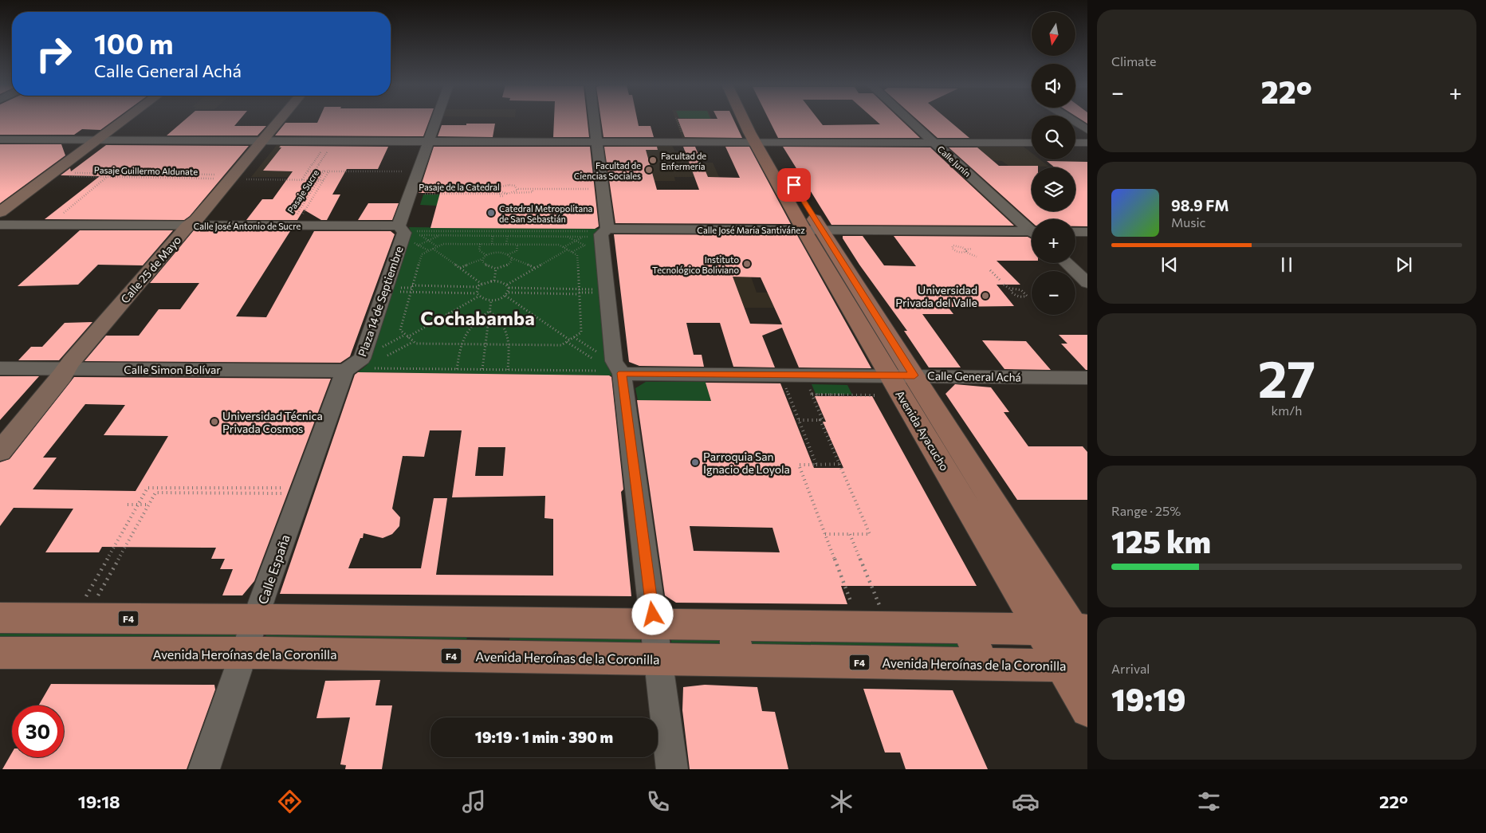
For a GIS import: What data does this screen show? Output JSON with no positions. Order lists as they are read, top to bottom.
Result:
{
  "streets": {
    "main road": [
      "Calle 25 de Mayo",
      "Avenida Ayacucho",
      "F4",
      "Avenida Heroínas de la Coronilla"
    ],
    "street": [
      "Calle Junín",
      "Calle José Antonio de Sucre",
      "Calle José María Santiváñez",
      "Plaza 14 de Septiembre",
      "Calle Simon Bolívar",
      "Calle General Achá",
      "Calle España"
    ],
    "path": ["Pasaje Guillermo Aldunate", "Pasaje de la Catedral", "Pasaje Sucre"]
  },
  "crossings": [
    ["Pasaje Guillermo Aldunate", "Calle 25 de Mayo"],
    ["Calle José Antonio de Sucre", "Calle 25 de Mayo"],
    ["Calle José Antonio de Sucre", "Plaza 14 de Septiembre"],
    ["Calle José María Santiváñez", "Avenida Ayacucho"],
    ["Calle 25 de Mayo", "Calle Simon Bolívar"],
    ["Plaza 14 de Septiembre", "Calle Simon Bolívar"],
    ["Plaza 14 de Septiembre", "Calle España"],
    ["Calle Simon Bolívar", "Calle España"],
    ["Calle General Achá", "Avenida Ayacucho"],
    ["Avenida Ayacucho", "F4"],
    ["Avenida Ayacucho", "Avenida Heroínas de la Coronilla"],
    ["Calle España", "F4"],
    ["Calle España", "Avenida Heroínas de la Coronilla"]
  ],
  "districts": ["Cochabamba"],
  "places": [
    "Facultad de Enfermería",
    "Facultad de Ciencias Sociales",
    "Catedral Metropolitana de San Sebastián",
    "Instituto Tecnológico Boliviano",
    "Universidad Privada del Valle",
    "Universidad Técnica Privada Cosmos",
    "Parroquia San Ignacio de Loyola"
  ],
  "north": "bottom",
  "page": {
    "tile": [
      "Climate",
      ["27", "km/h"],
      ["Range · 25%", "125 km"],
      ["Arrival", "19:19"]
    ],
    "map_buttons": ["+", "−"],
    "turn": ["100 m", "Calle General Achá"],
    "heat": ["−", "22°", "+"],
    "song": ["98.9 FM", "Music"],
    "limit": "30",
    "trip": "19:19 · 1 min · 390 m",
    "tabs": ["19:18", "22°"]
  }
}
